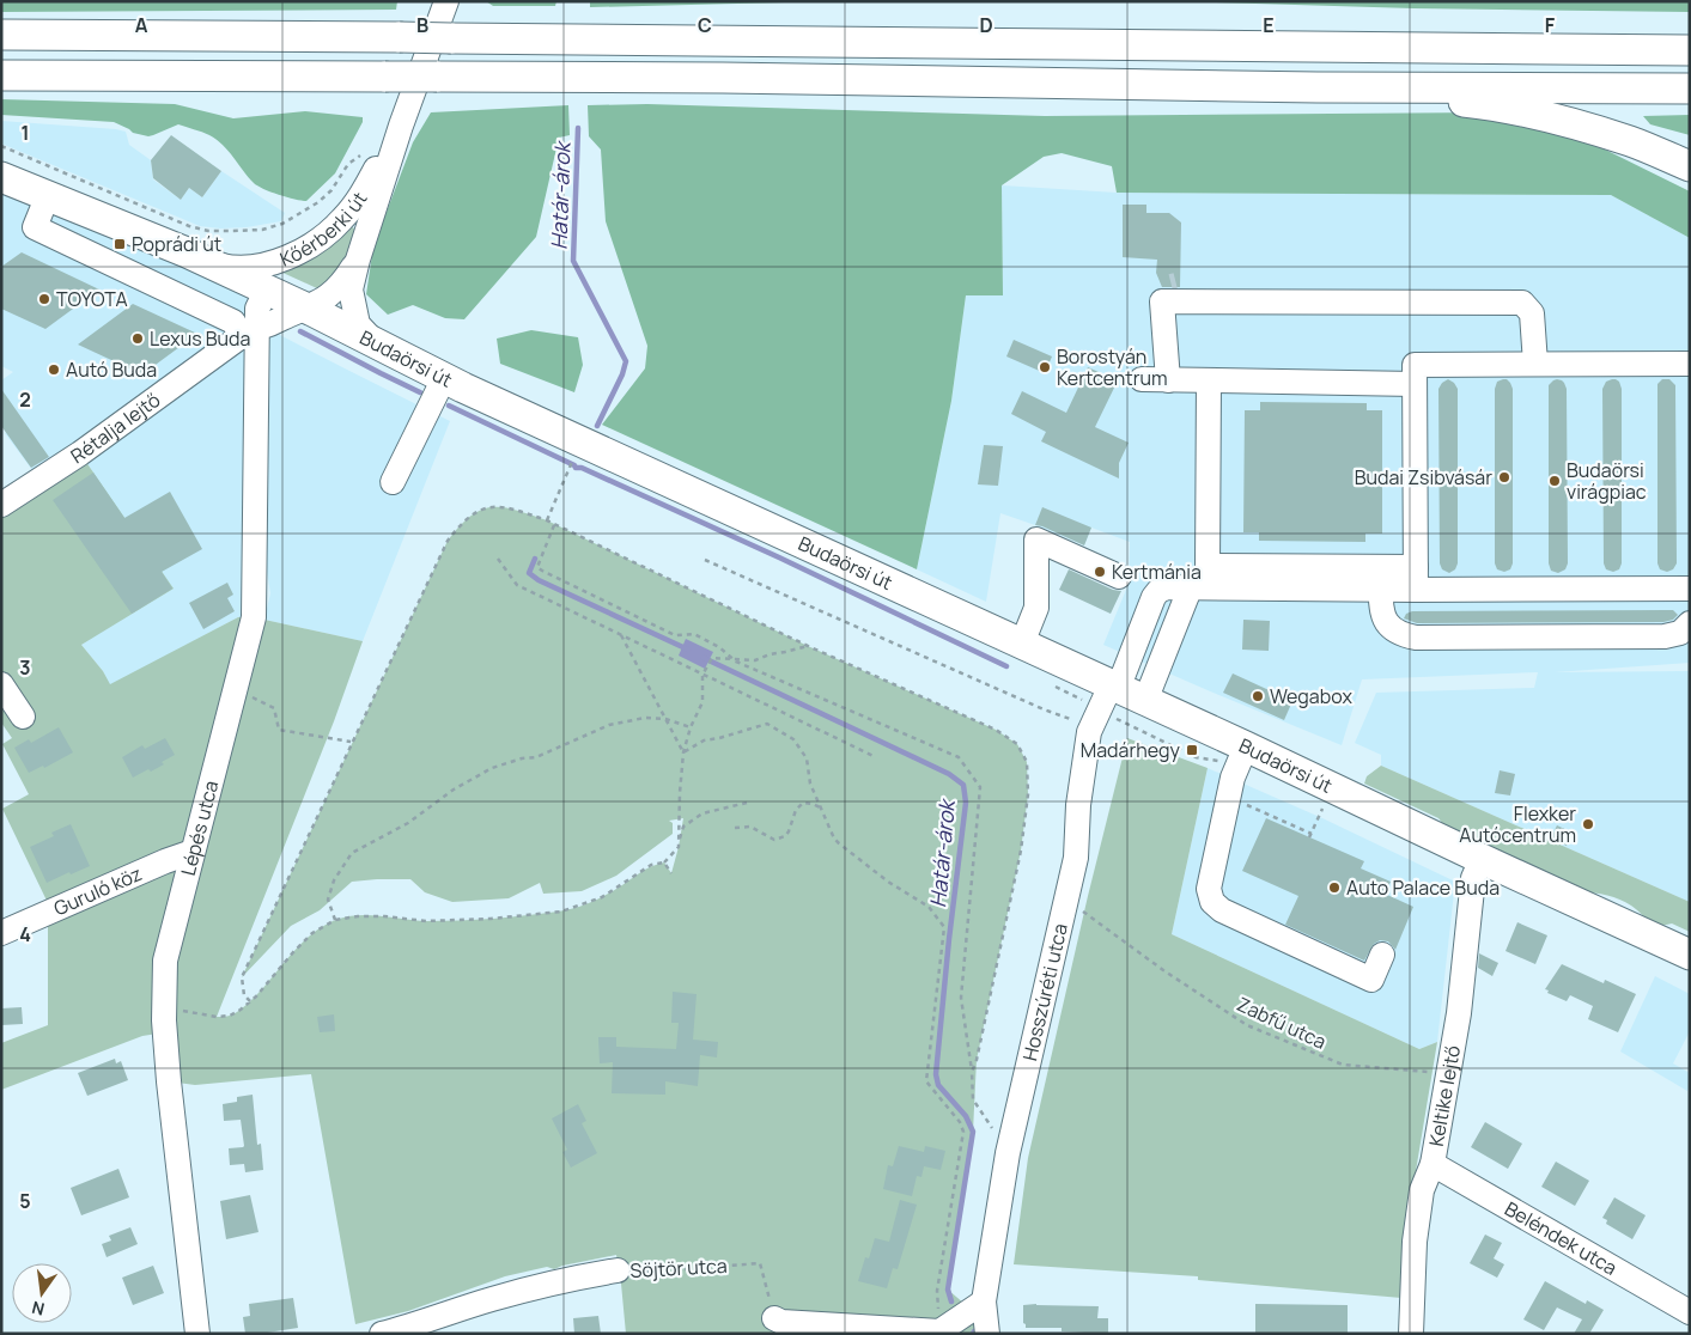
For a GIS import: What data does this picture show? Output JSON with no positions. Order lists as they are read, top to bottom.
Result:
{
  "streets": {
    "main road": ["Budaörsi út"],
    "street": [
      "Kőérberki út",
      "Rétalja lejtő",
      "Lépés utca",
      "Guruló köz",
      "Hosszúréti utca",
      "Keltike lejtő",
      "Beléndek utca",
      "Söjtör utca"
    ],
    "path": ["Zabfű utca"]
  },
  "crossings": [
    ["Kőérberki út", "Budaörsi út"],
    ["Kőérberki út", "Rétalja lejtő"],
    ["Budaörsi út", "Rétalja lejtő"],
    ["Budaörsi út", "Lépés utca"],
    ["Budaörsi út", "Hosszúréti utca"],
    ["Budaörsi út", "Keltike lejtő"],
    ["Rétalja lejtő", "Lépés utca"],
    ["Lépés utca", "Guruló köz"],
    ["Hosszúréti utca", "Zabfű utca"],
    ["Zabfű utca", "Keltike lejtő"],
    ["Keltike lejtő", "Beléndek utca"]
  ],
  "water": ["Határ-árok"],
  "places": {
    "transit": ["Poprádi út", "Madárhegy"],
    "other": [
      "TOYOTA",
      "Lexus Buda",
      "Borostyán Kertcentrum",
      "Autó Buda",
      "Budai Zsibvásár",
      "Budaörsi virágpiac",
      "Kertmánia",
      "Wegabox",
      "Flexker Autócentrum",
      "Auto Palace Buda"
    ]
  },
  "north": "bottom",
  "grid": {
    "columns": [
      "A",
      "B",
      "C",
      "D",
      "E",
      "F"
    ],
    "rows": [
      "1",
      "2",
      "3",
      "4",
      "5"
    ]
  }
}
